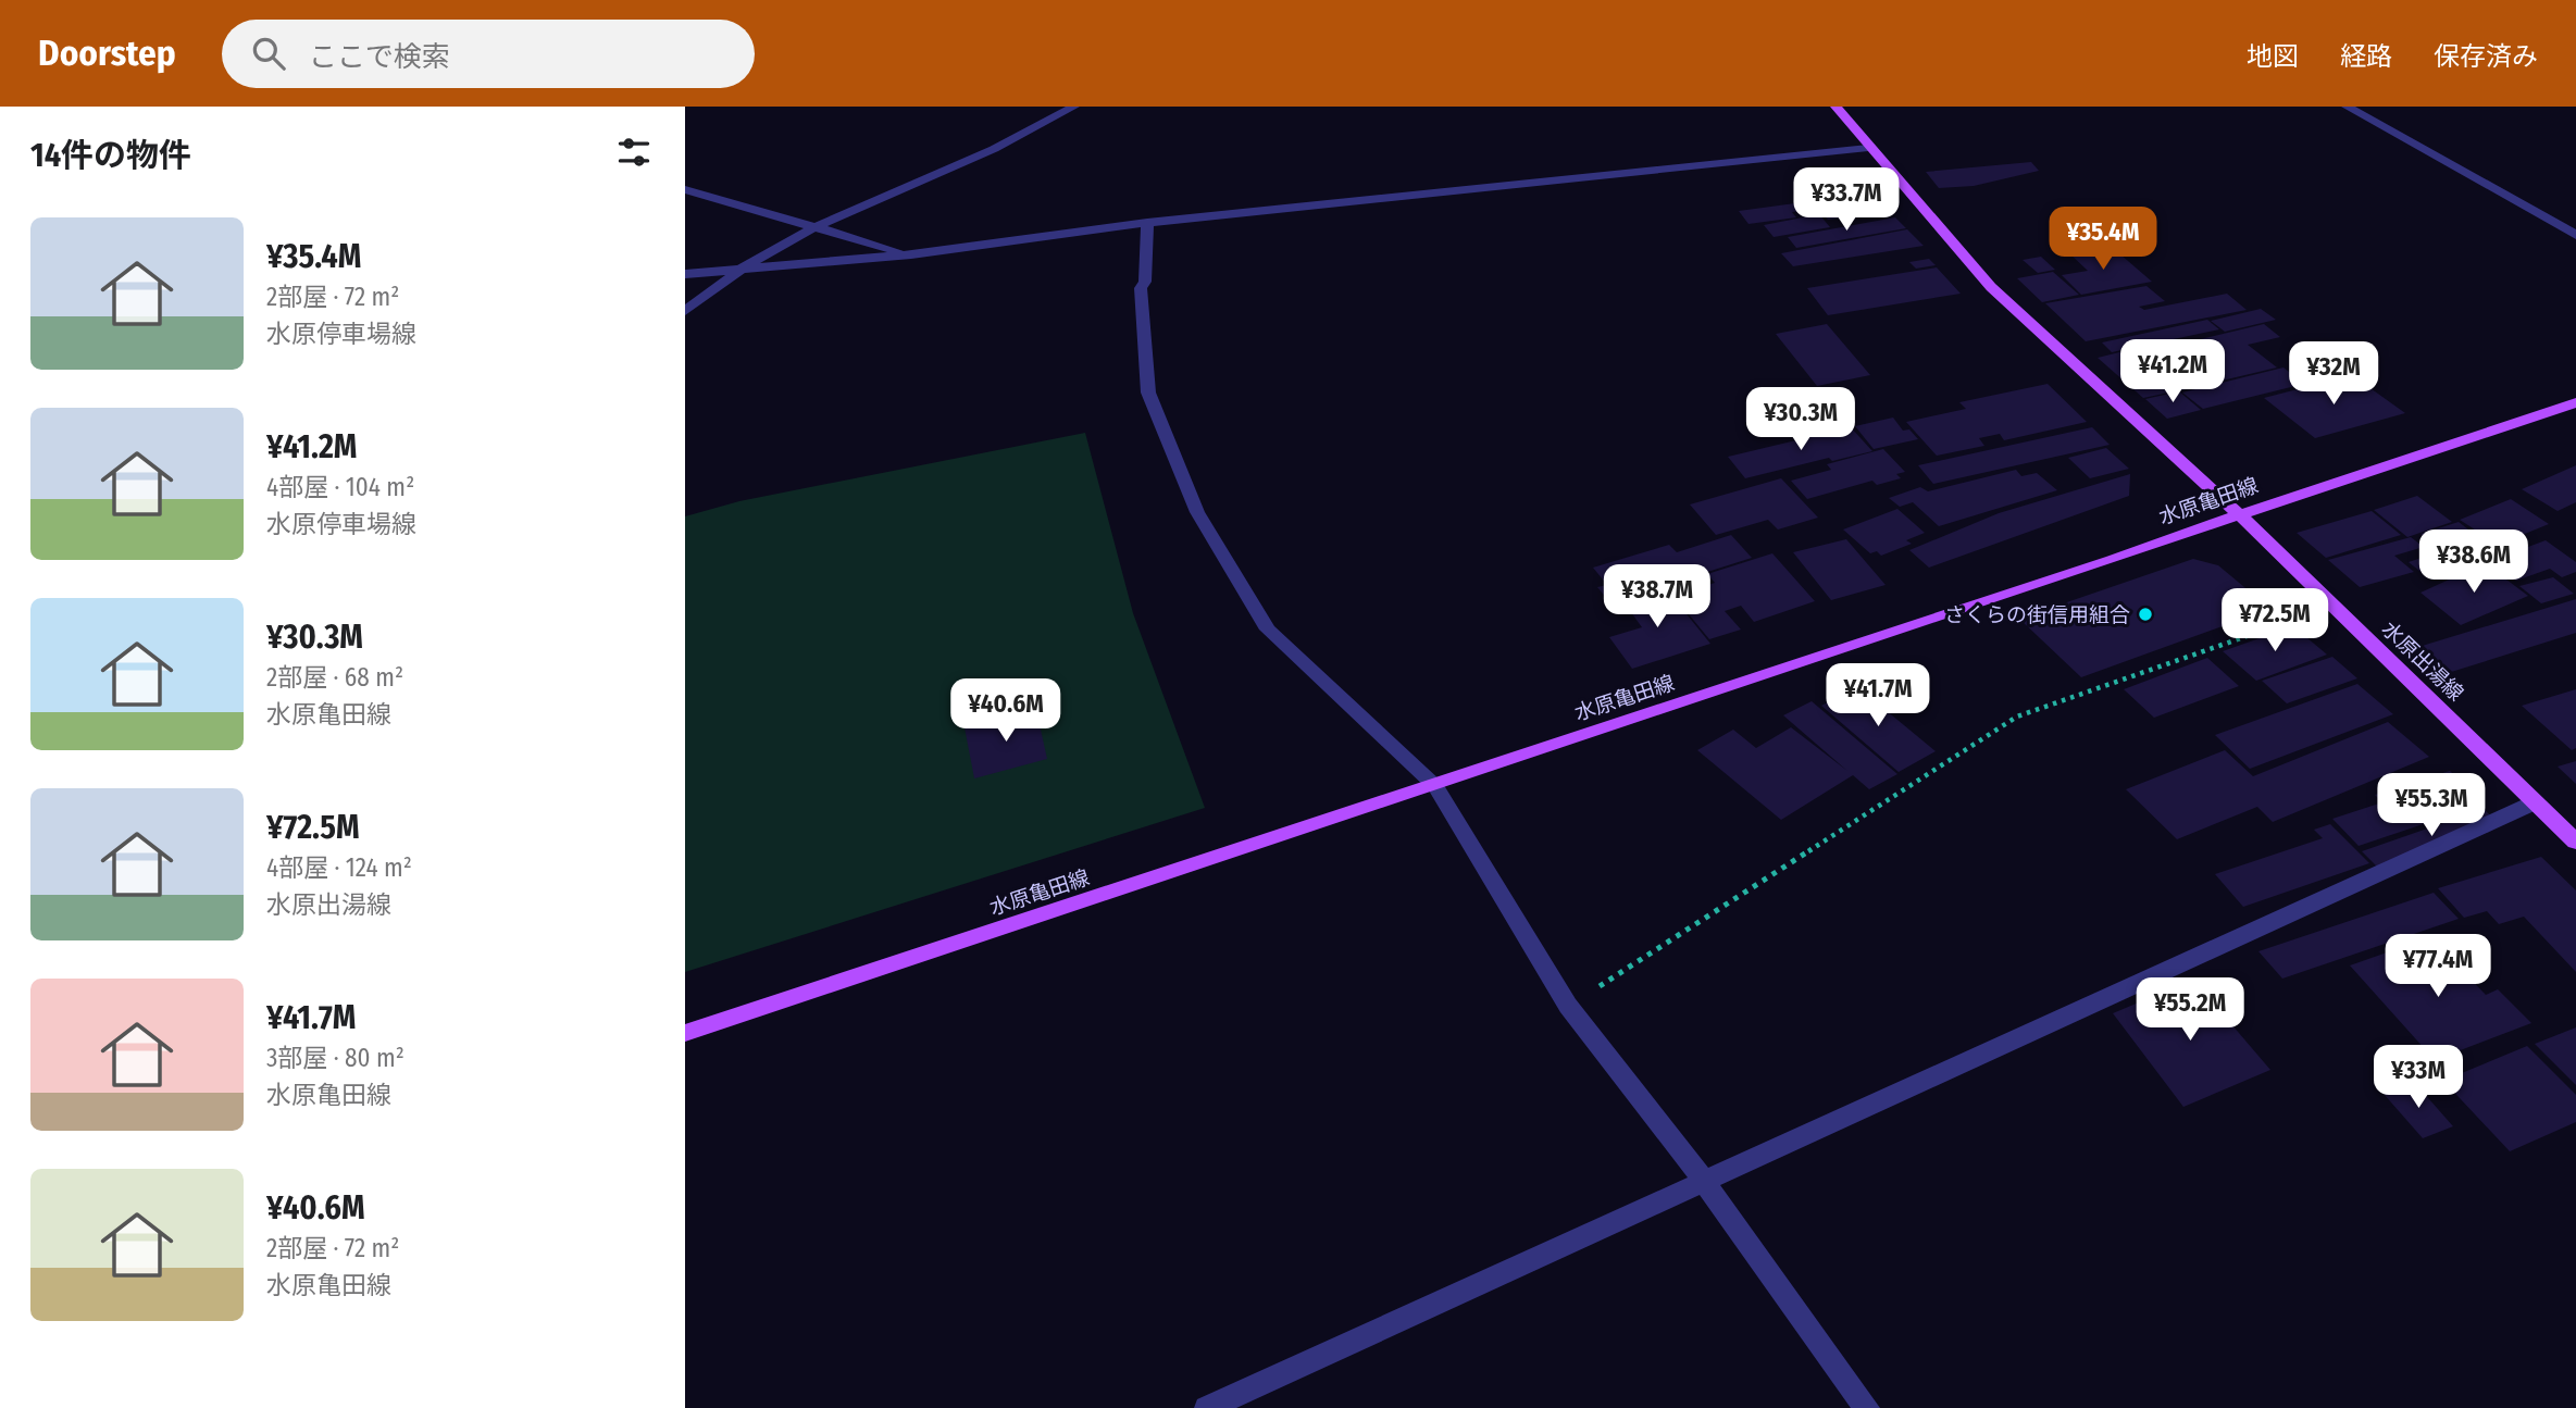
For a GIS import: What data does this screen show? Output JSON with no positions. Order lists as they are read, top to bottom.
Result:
{
  "streets": {
    "main road": ["水原亀田線", "水原出湯線"]
  },
  "crossings": [
    ["水原亀田線", "水原出湯線"]
  ],
  "places": ["さくらの街信用組合"],
  "page": {
    "header": "Doorstep",
    "search": "ここで検索",
    "nav": ["地図", "経路", "保存済み"],
    "heading": "14件の物件",
    "price": [
      "¥33.7M",
      "¥35.4M",
      "¥41.2M",
      "¥32M",
      "¥30.3M",
      "¥38.6M",
      "¥38.7M",
      "¥72.5M",
      "¥41.7M",
      "¥40.6M",
      "¥55.3M",
      "¥77.4M",
      "¥55.2M",
      "¥33M"
    ],
    "list": [
      {
        "name": "¥35.4M",
        "note": "2部屋 · 72 m² · 水原停車場線"
      },
      {
        "name": "¥41.2M",
        "note": "4部屋 · 104 m² · 水原停車場線"
      },
      {
        "name": "¥30.3M",
        "note": "2部屋 · 68 m² · 水原亀田線"
      },
      {
        "name": "¥72.5M",
        "note": "4部屋 · 124 m² · 水原出湯線"
      },
      {
        "name": "¥41.7M",
        "note": "3部屋 · 80 m² · 水原亀田線"
      },
      {
        "name": "¥40.6M",
        "note": "2部屋 · 72 m² · 水原亀田線"
      }
    ]
  }
}
